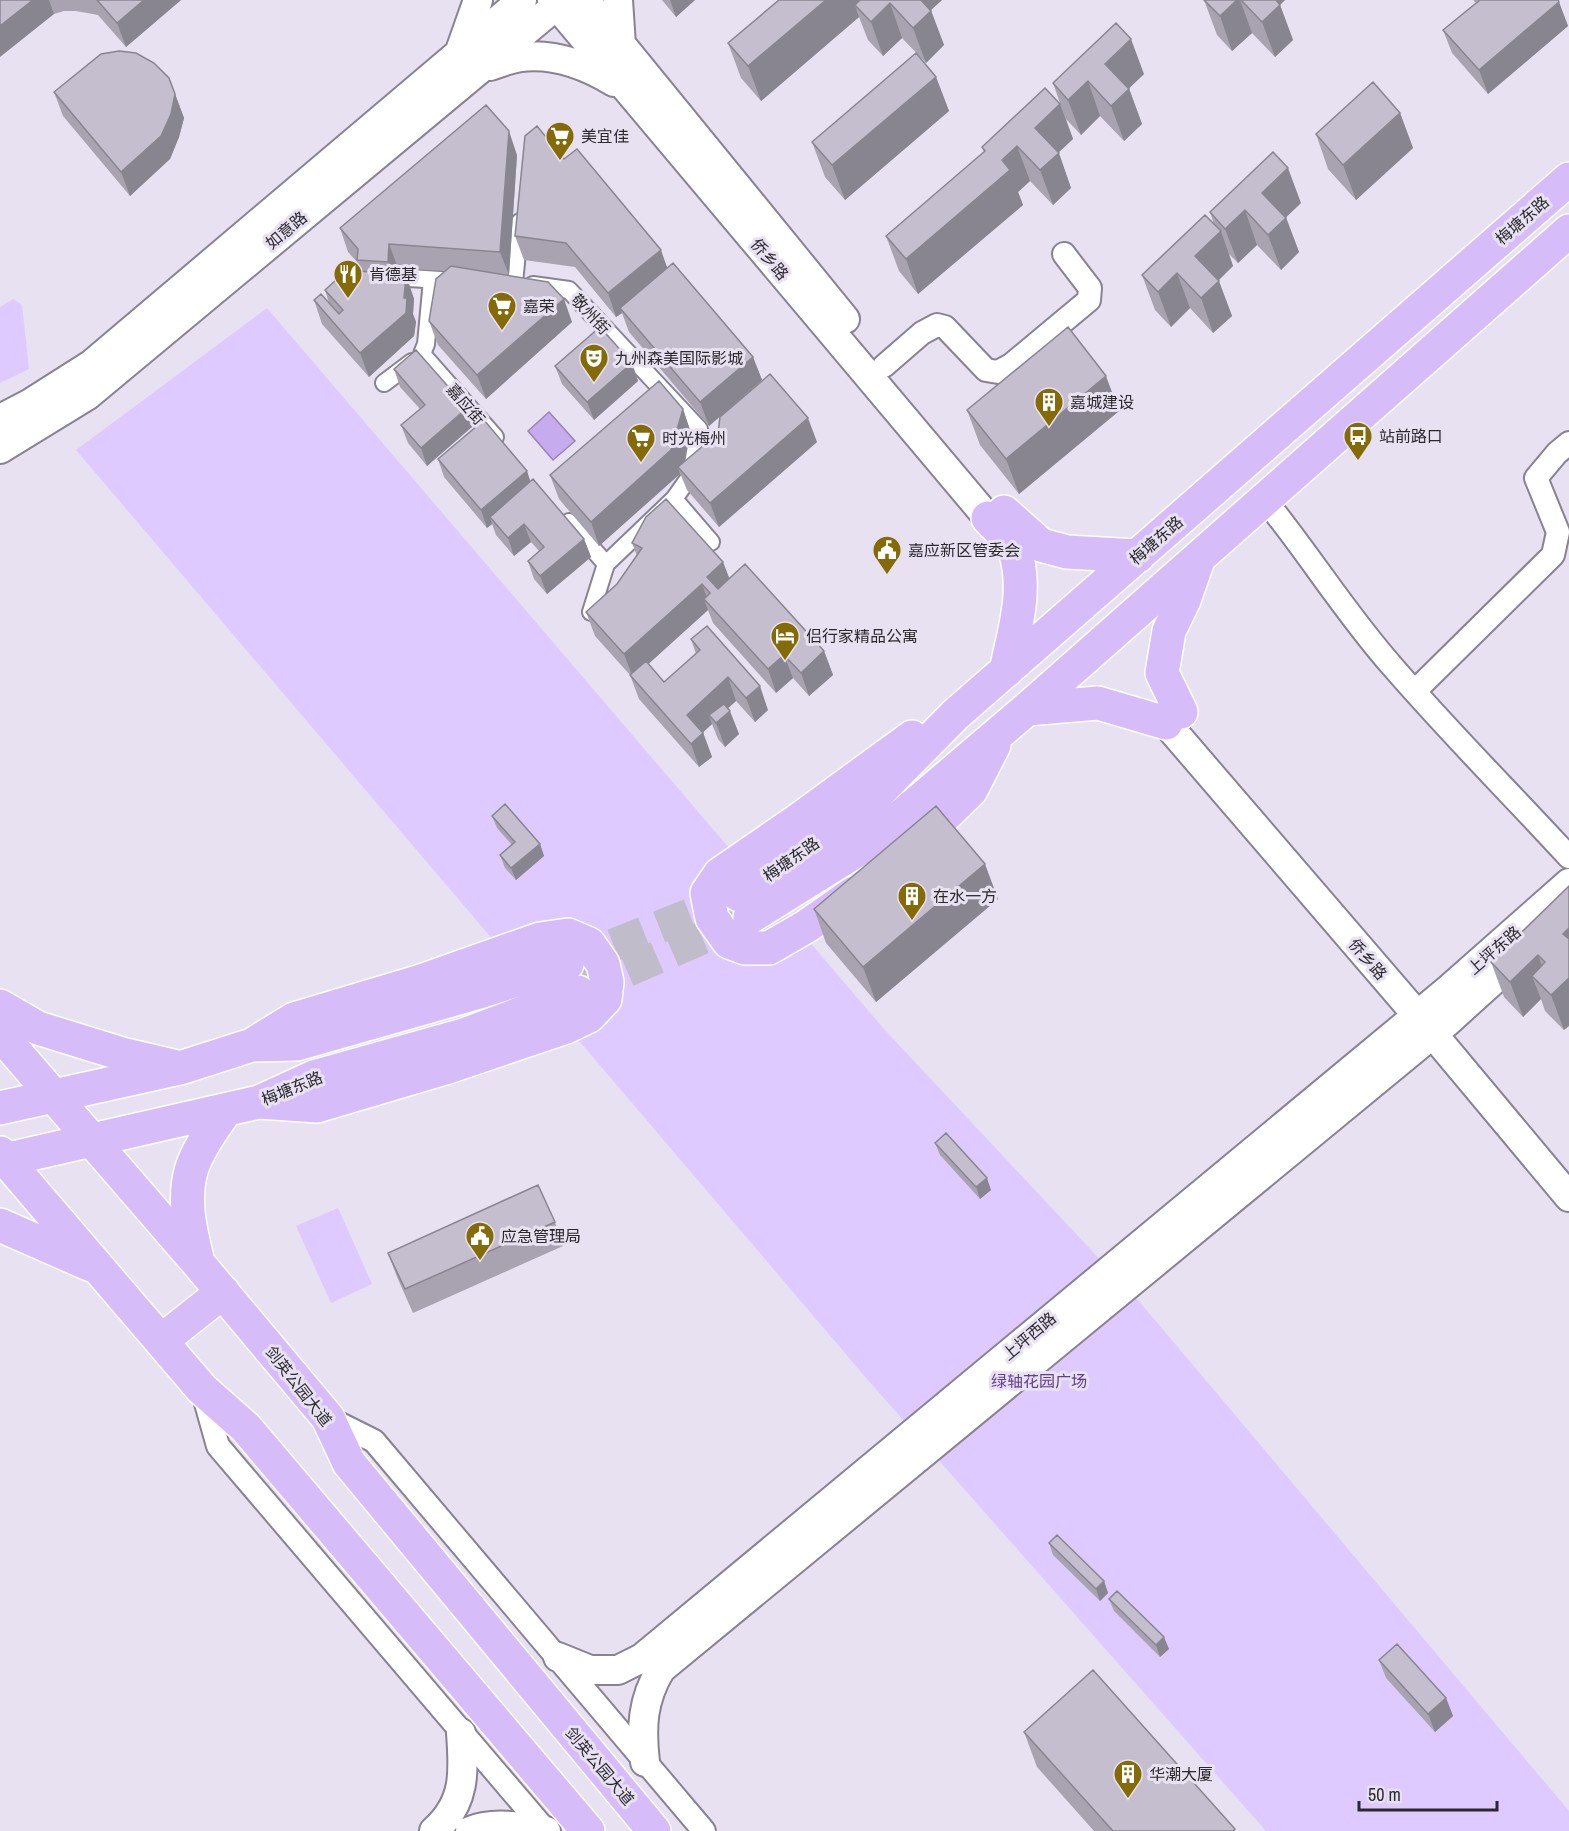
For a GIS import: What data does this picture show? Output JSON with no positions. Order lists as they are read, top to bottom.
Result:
{
  "streets": {
    "main road": ["梅塘东路", "剑英公园大道"],
    "street": [
      "如意路",
      "侨乡路",
      "敬州街",
      "嘉应街",
      "上坪东路",
      "上坪西路"
    ]
  },
  "crossings": [
    ["梅塘东路", "剑英公园大道"],
    ["如意路", "侨乡路"],
    ["侨乡路", "上坪东路"],
    ["侨乡路", "上坪西路"],
    ["上坪东路", "上坪西路"]
  ],
  "parks": ["绿轴花园广场"],
  "places": {
    "supermarket": ["美宜佳", "嘉荣", "时光梅州"],
    "restaurant": ["肯德基"],
    "theatre": ["九州森美国际影城"],
    "building": ["嘉城建设", "在水一方", "华潮大厦"],
    "bus stop": ["站前路口"],
    "public building": ["嘉应新区管委会", "应急管理局"],
    "hotel": ["侣行家精品公寓"]
  },
  "scale_bar": "50 m"
}
